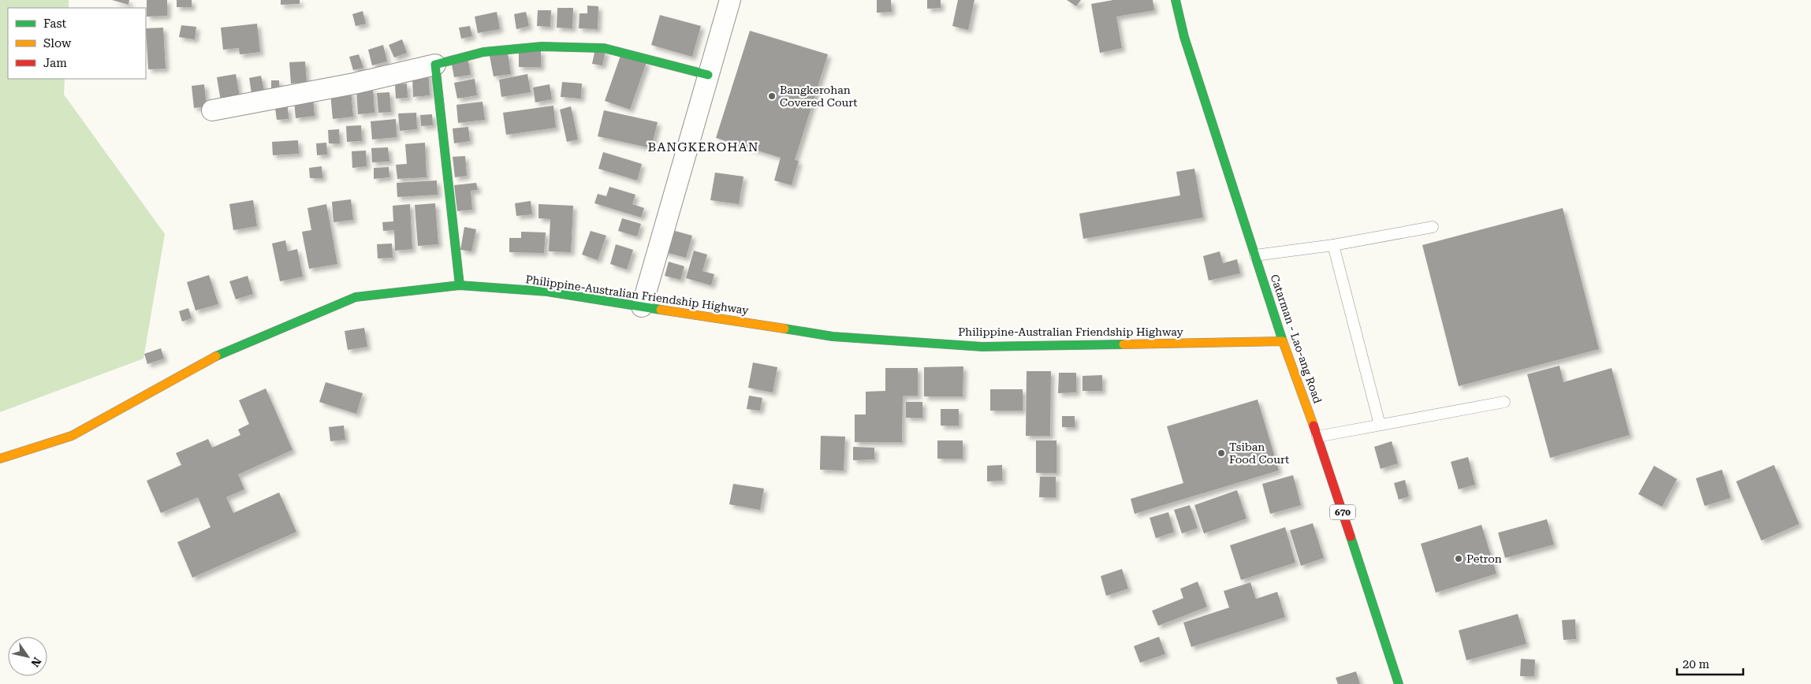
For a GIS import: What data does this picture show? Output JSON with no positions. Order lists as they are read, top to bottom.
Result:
{
  "streets": {
    "main road": ["Philippine-Australian Friendship Highway", "Catarman - Lao-ang Road", "670"]
  },
  "crossings": [
    ["Philippine-Australian Friendship Highway", "Catarman - Lao-ang Road"]
  ],
  "districts": ["BANGKEROHAN"],
  "places": ["Bangkerohan Covered Court", "Tsiban Food Court", "Petron"],
  "legend": ["Fast", "Slow", "Jam"],
  "scale_bar": "20 m",
  "north": "bottom right"
}
